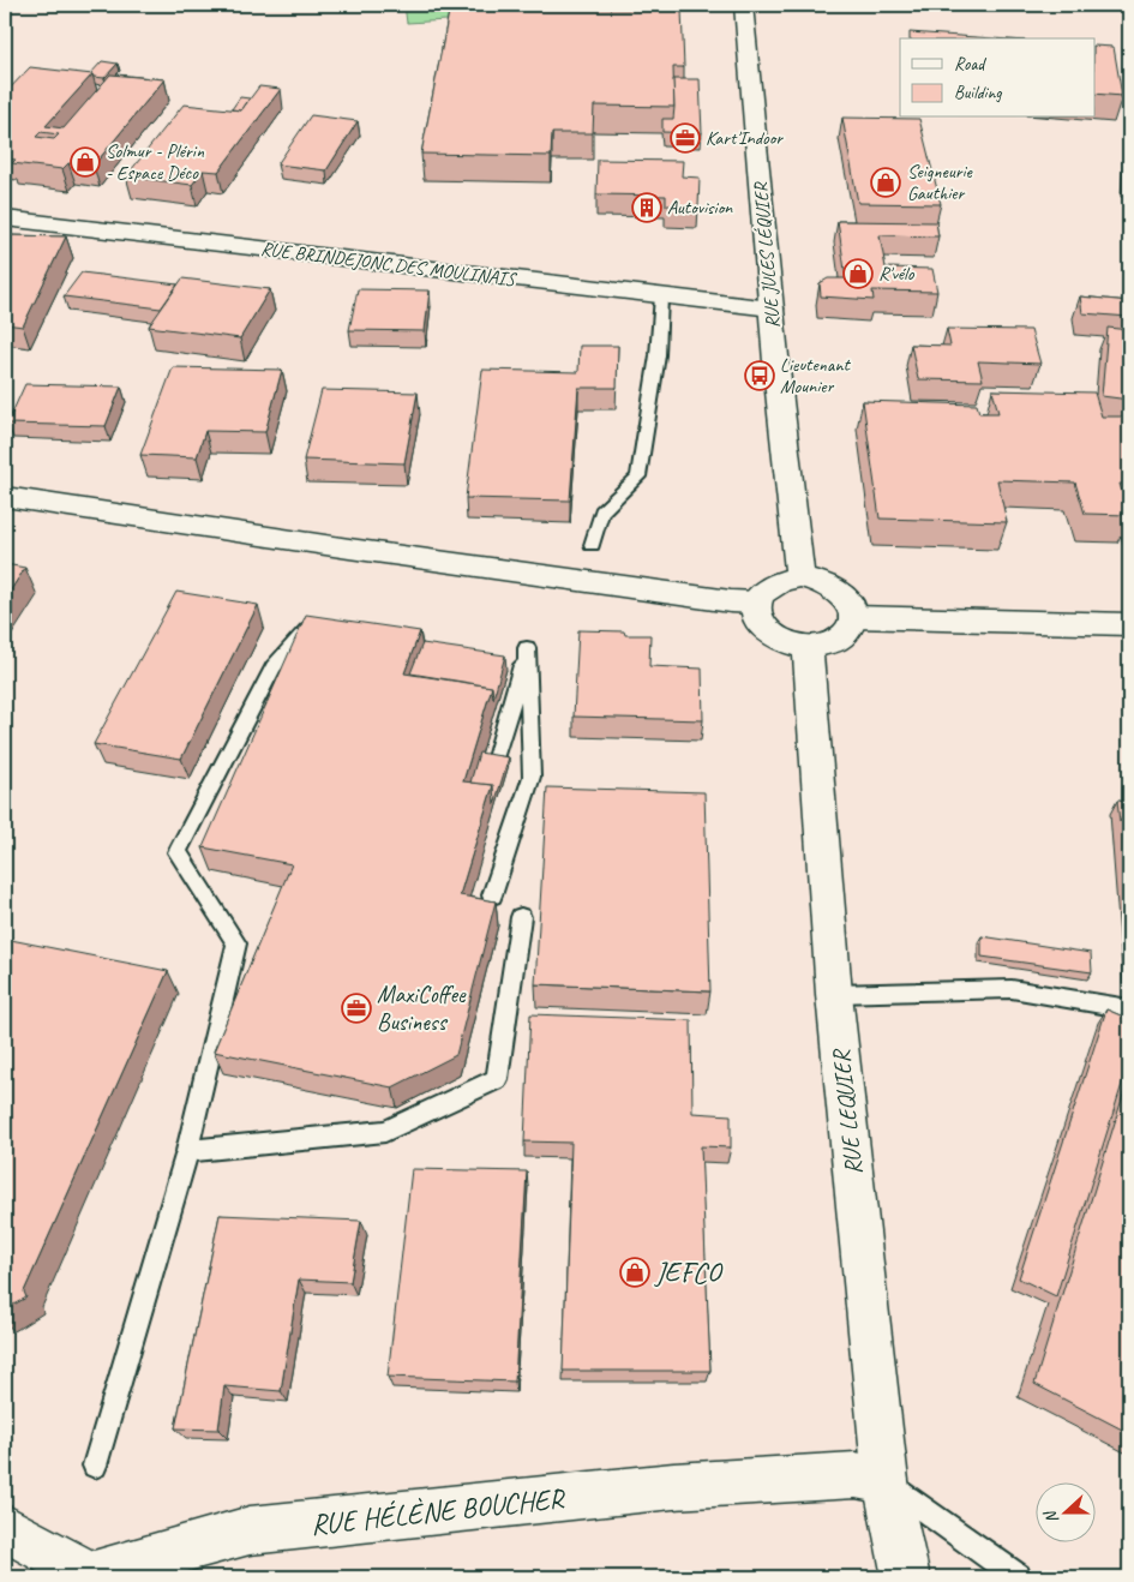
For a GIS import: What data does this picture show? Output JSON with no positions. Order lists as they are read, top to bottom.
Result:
{
  "streets": {
    "street": [
      "RUE JULES LÉQUIER",
      "RUE BRINDEJONC DES MOULINAIS",
      "RUE LEQUIER",
      "RUE HÉLÈNE BOUCHER"
    ]
  },
  "crossings": [
    ["RUE JULES LÉQUIER", "RUE BRINDEJONC DES MOULINAIS"],
    ["RUE JULES LÉQUIER", "RUE LEQUIER"],
    ["RUE LEQUIER", "RUE HÉLÈNE BOUCHER"]
  ],
  "places": {
    "office": ["Kart'Indoor", "MaxiCoffee Business"],
    "shop": [
      "Solmur - Plérin - Espace Déco",
      "Seigneurie Gauthier",
      "R'vélo",
      "JEFCO"
    ],
    "building": ["Autovision"],
    "bus stop": ["Lieutenant Mounier"]
  },
  "legend": ["Road", "Building"],
  "north": "left"
}
